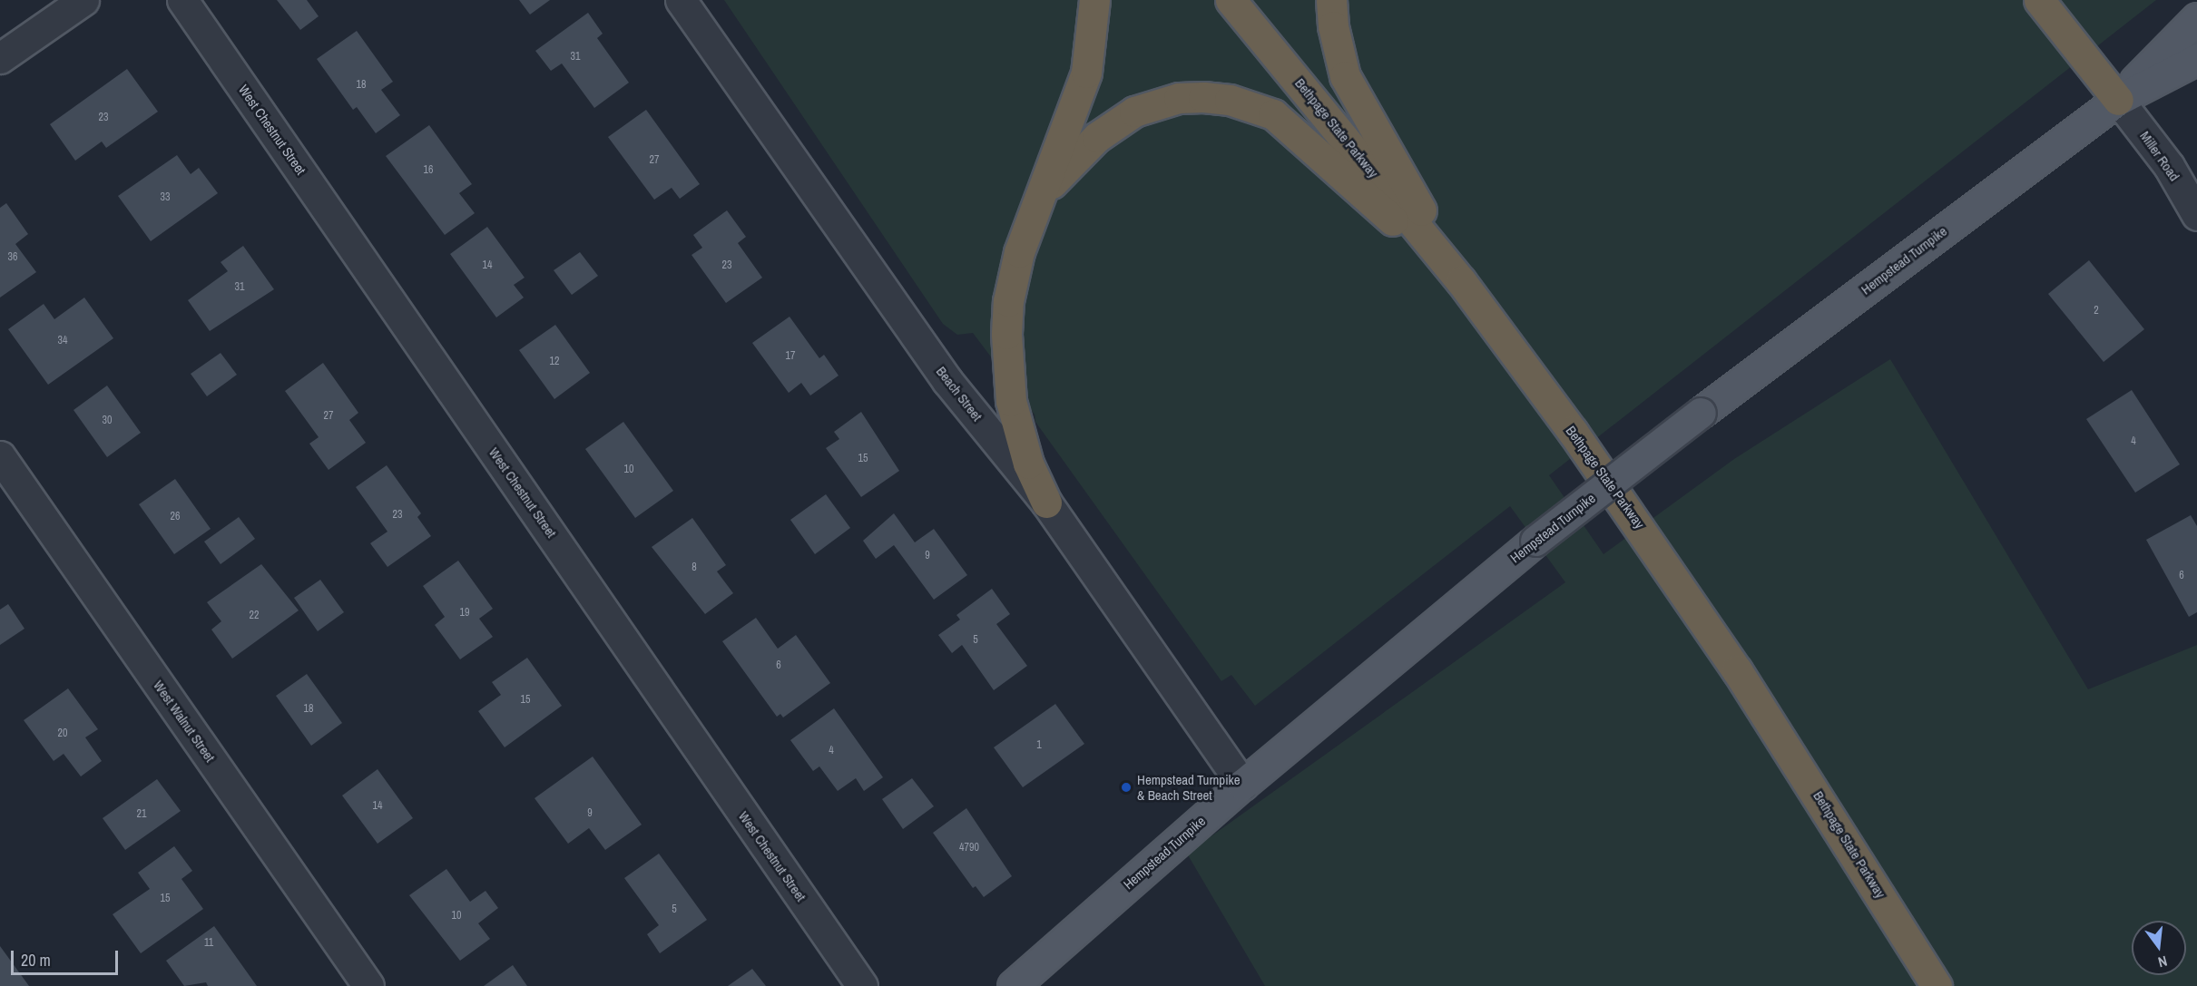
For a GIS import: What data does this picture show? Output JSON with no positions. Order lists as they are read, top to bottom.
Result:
{
  "streets": {
    "highway": ["Bethpage State Parkway"],
    "main road": ["Hempstead Turnpike"],
    "street": [
      "West Chestnut Street",
      "Miller Road",
      "Beach Street",
      "West Walnut Street"
    ]
  },
  "crossings": [
    ["Miller Road", "Hempstead Turnpike"],
    ["Hempstead Turnpike", "Beach Street"]
  ],
  "places": ["Hempstead Turnpike & Beach Street"],
  "house_numbers": [
    "31",
    "18",
    "23",
    "27",
    "16",
    "33",
    "36",
    "14",
    "23",
    "31",
    "2",
    "34",
    "17",
    "12",
    "27",
    "30",
    "4",
    "15",
    "10",
    "23",
    "26",
    "9",
    "8",
    "6",
    "19",
    "22",
    "5",
    "6",
    "15",
    "18",
    "20",
    "1",
    "4",
    "14",
    "9",
    "21",
    "4790",
    "15",
    "5",
    "10",
    "11"
  ],
  "scale_bar": "20 m",
  "north": "bottom"
}
